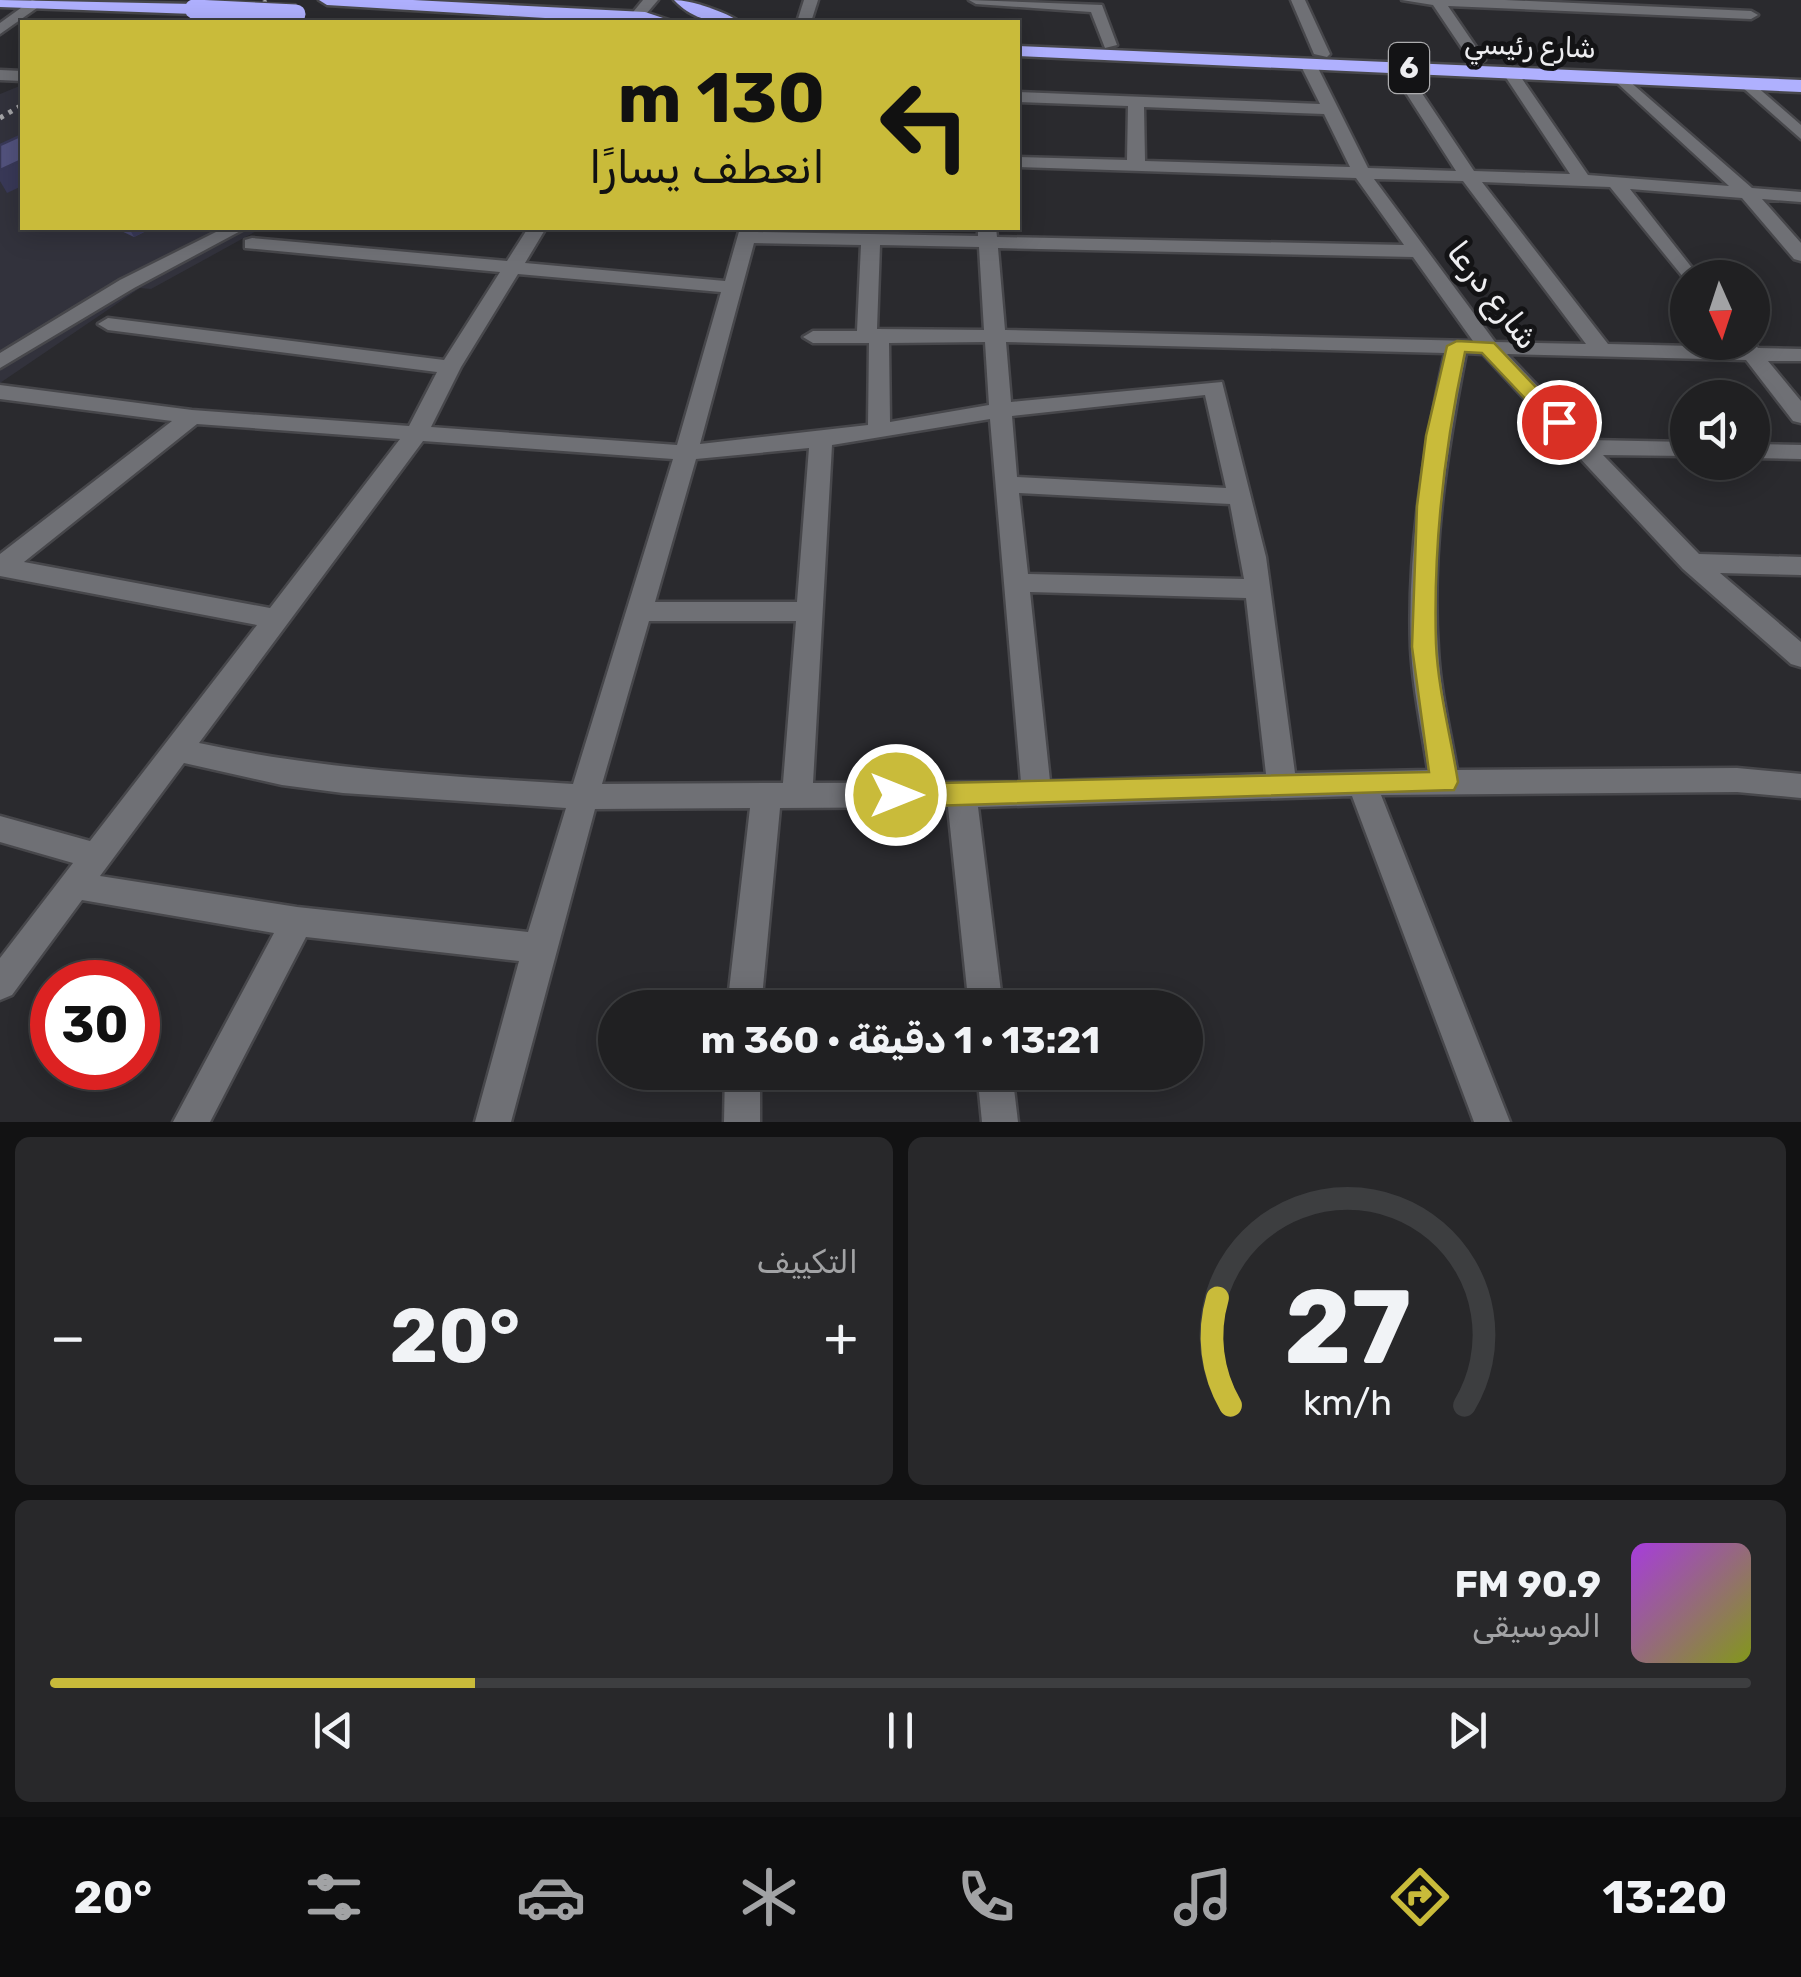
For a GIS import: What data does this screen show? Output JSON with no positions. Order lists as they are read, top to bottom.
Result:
{
  "streets": {
    "highway": ["شارع رئيسي", "6"],
    "street": ["شارع درعا"]
  },
  "crossings": [
    ["شارع رئيسي", "شارع درعا"]
  ],
  "north": "bottom",
  "page": {
    "turn": ["130 m", "انعطف يسارًا"],
    "limit": "30",
    "trip": "13:21 · 1 دقيقة · 360 m",
    "tile": "التكييف",
    "heat": ["−", "20°", "+"],
    "song": ["90.9 FM", "الموسيقى"],
    "tabs": ["13:20", "20°"],
    "gauge": ["27", "km/h"]
  }
}
